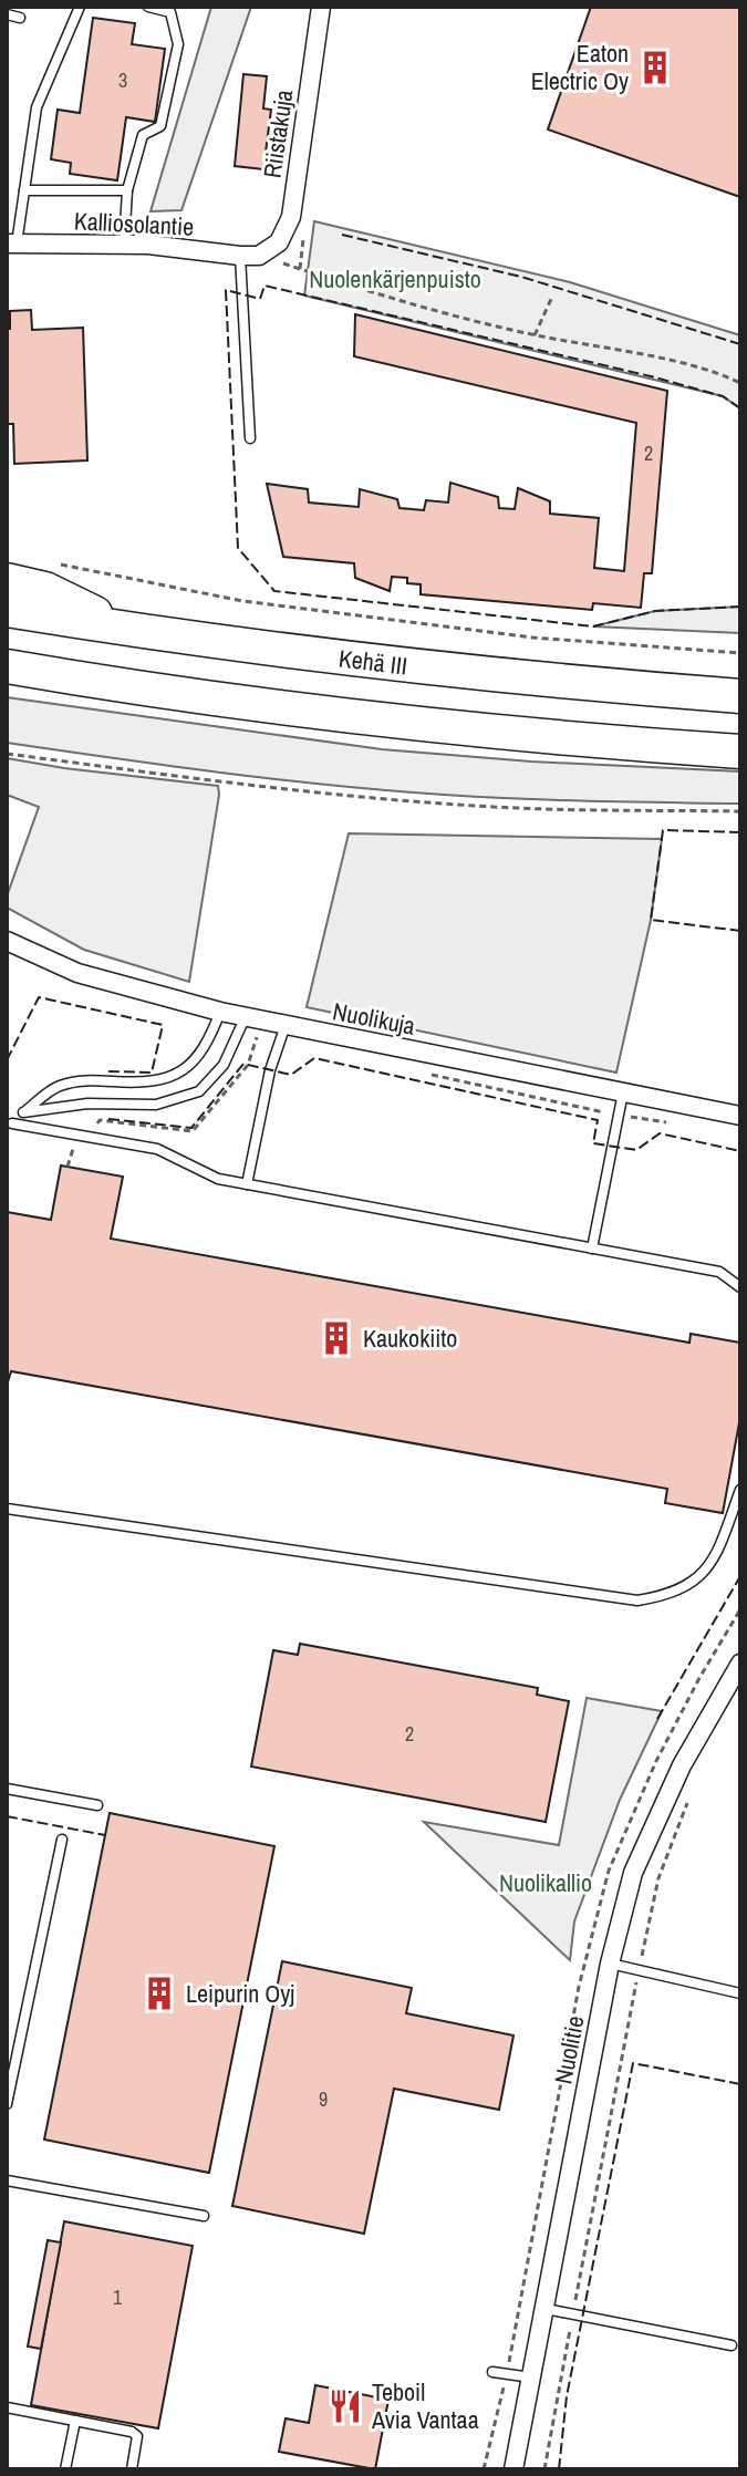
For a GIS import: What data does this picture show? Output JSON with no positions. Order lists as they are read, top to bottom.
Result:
{
  "streets": {
    "highway": ["Kehä III"],
    "street": [
      "Riistakuja",
      "Kalliosolantie",
      "Nuolikuja",
      "Nuolitie"
    ]
  },
  "crossings": [
    ["Riistakuja", "Kalliosolantie"]
  ],
  "parks": ["Nuolenkärjenpuisto", "Nuolikallio"],
  "places": {
    "building": ["Eaton Electric Oy", "Kaukokiito", "Leipurin Oyj"],
    "restaurant": ["Teboil Avia Vantaa"]
  },
  "house_numbers": [
    "3",
    "2",
    "2",
    "9",
    "1"
  ]
}
